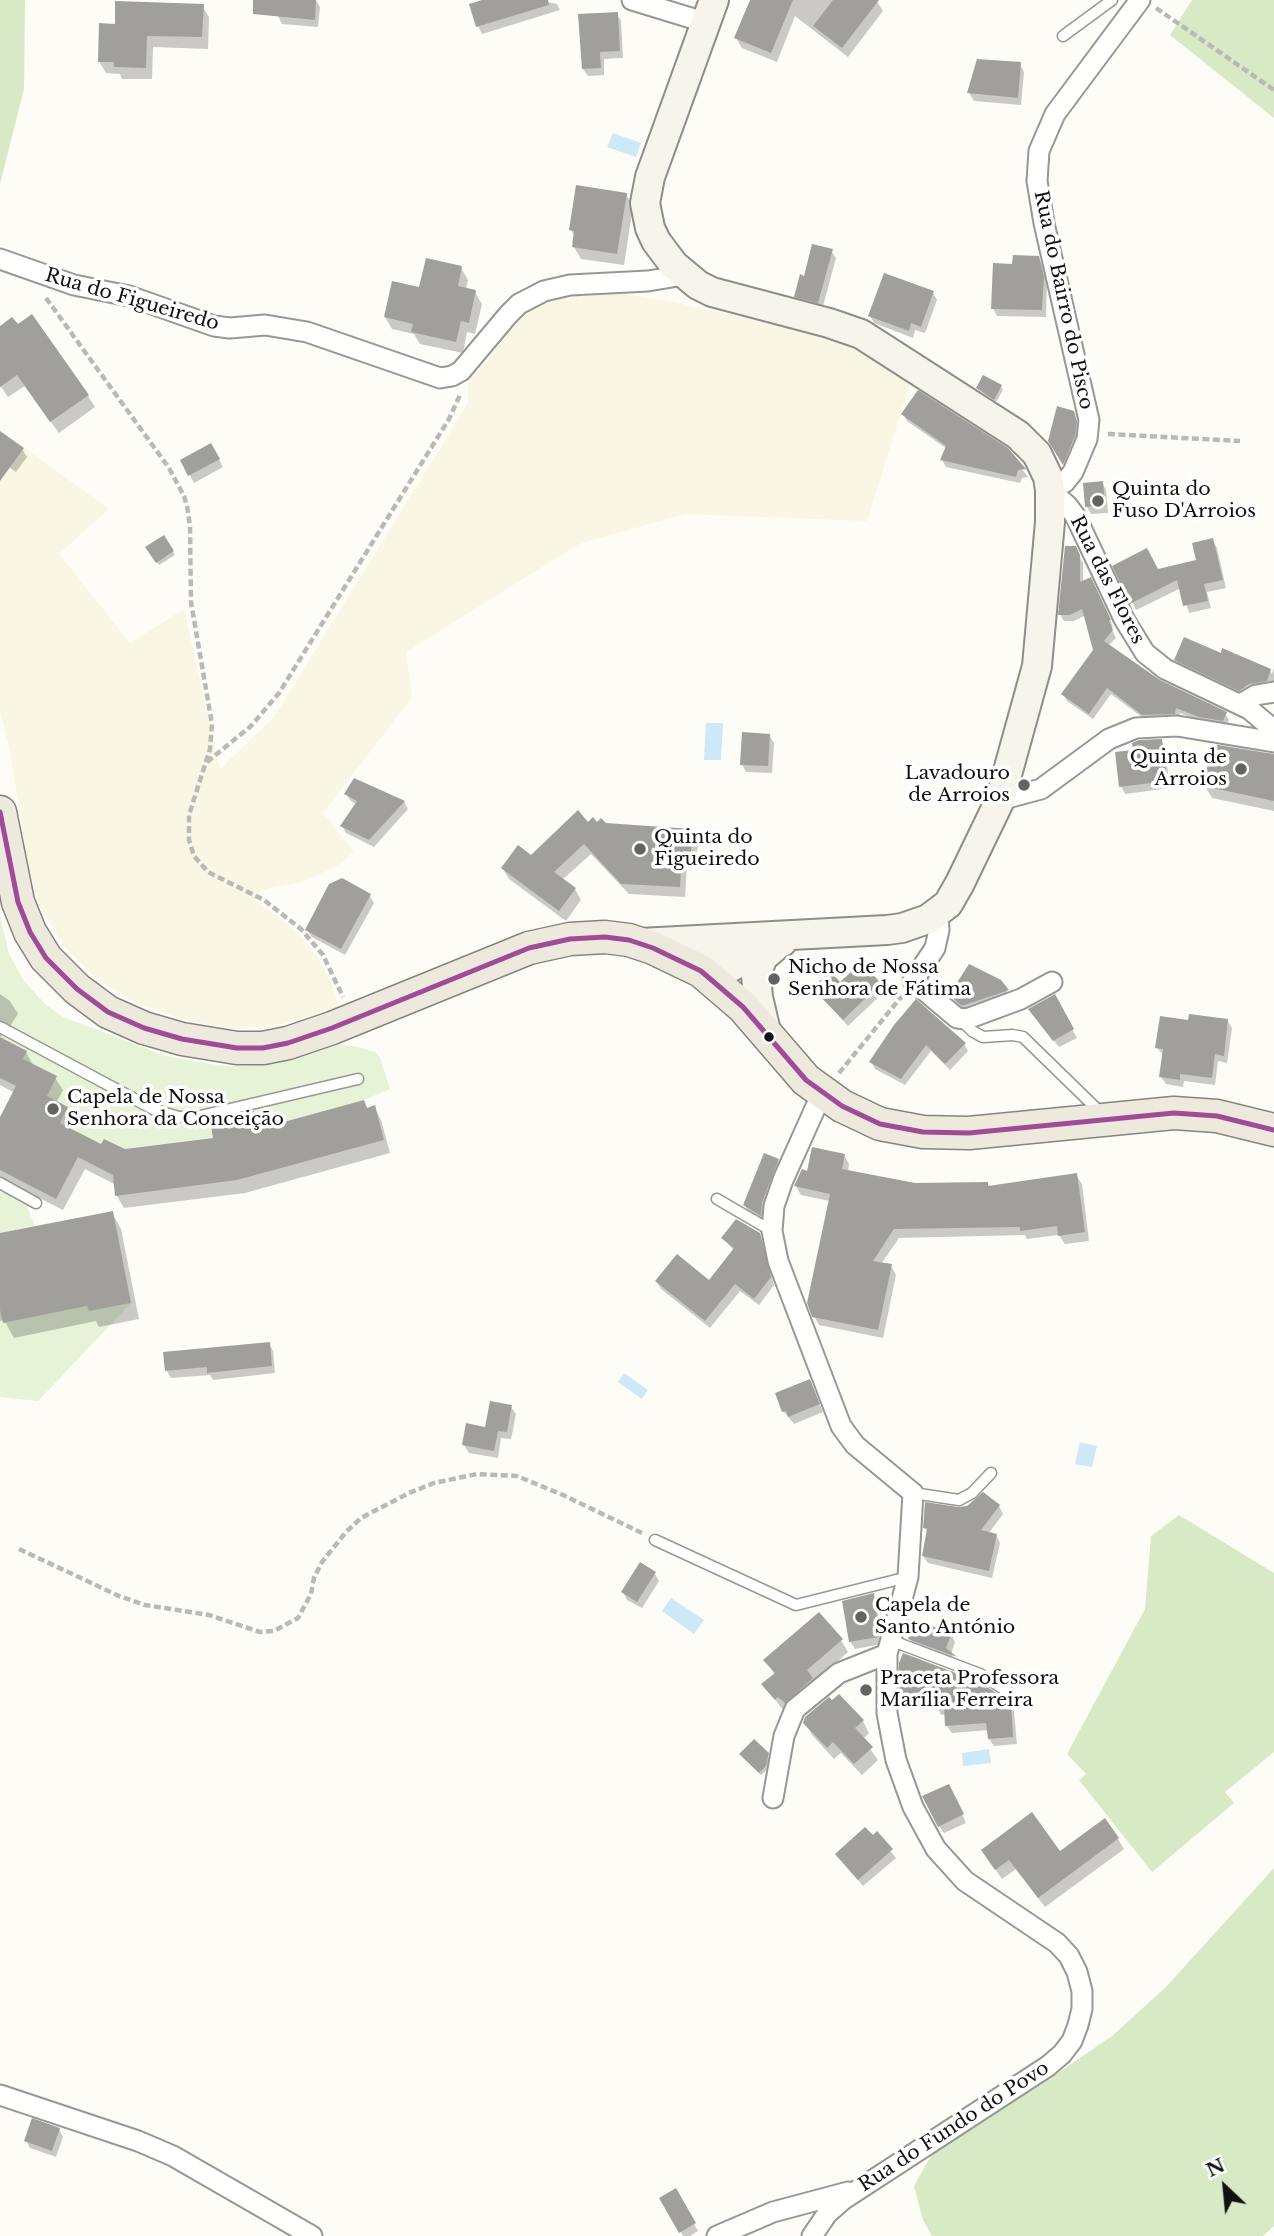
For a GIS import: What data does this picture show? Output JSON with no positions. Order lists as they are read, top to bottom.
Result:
{
  "streets": {
    "street": [
      "Rua do Figueiredo",
      "Rua do Bairro do Pisco",
      "Rua das Flores",
      "Rua do Fundo do Povo"
    ]
  },
  "crossings": [
    ["Rua do Bairro do Pisco", "Rua das Flores"]
  ],
  "places": [
    "Quinta do Fuso D'Arroios",
    "Quinta de Arroios",
    "Lavadouro de Arroios",
    "Quinta do Figueiredo",
    "Nicho de Nossa Senhora de Fátima",
    "Capela de Nossa Senhora da Conceição",
    "Capela de Santo António",
    "Praceta Professora Marília Ferreira"
  ],
  "north": "top left"
}
